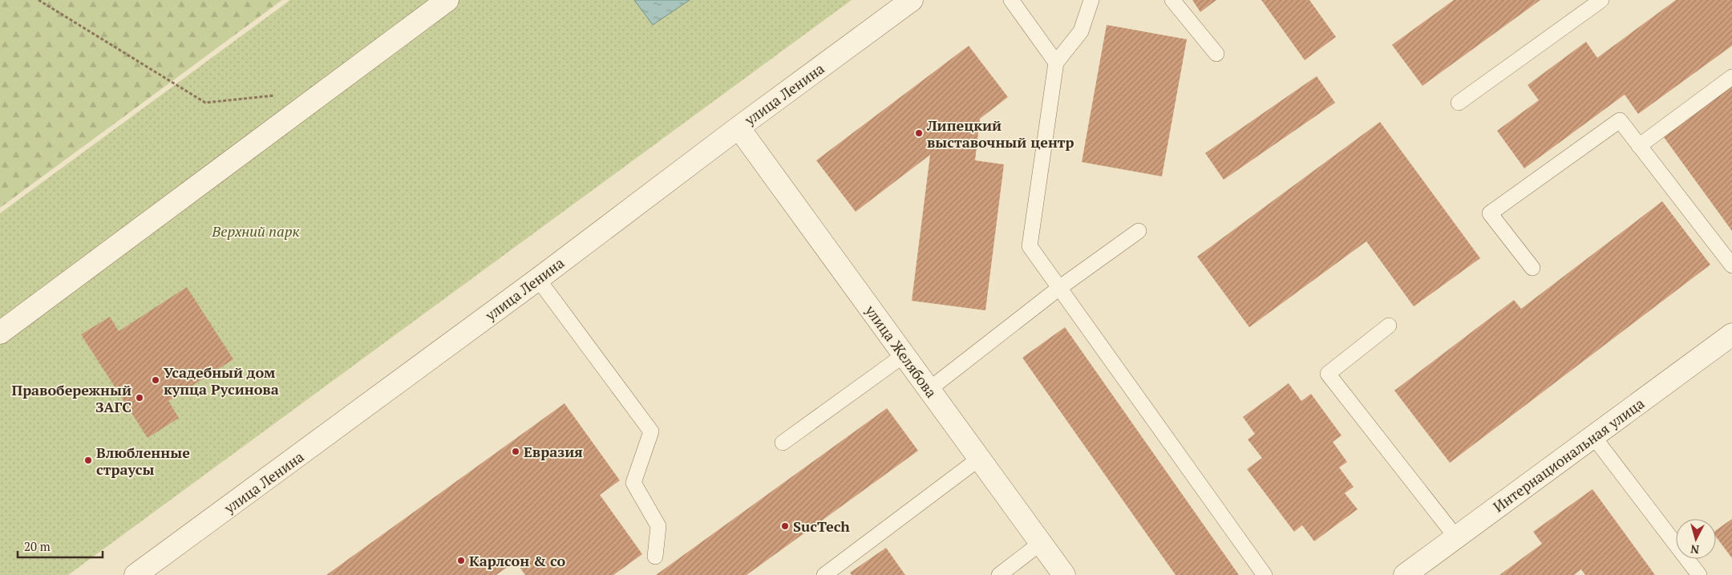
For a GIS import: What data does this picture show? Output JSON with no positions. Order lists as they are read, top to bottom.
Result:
{
  "streets": {
    "street": ["улица Ленина", "улица Желябова", "Интернациональная улица"]
  },
  "crossings": [
    ["улица Ленина", "улица Желябова"]
  ],
  "parks": ["Верхний парк"],
  "places": [
    "Липецкий выставочный центр",
    "Усадебный дом купца Русинова",
    "Правобережный ЗАГС",
    "Евразия",
    "Влюбленные страусы",
    "SucTech",
    "Карлсон & co"
  ],
  "scale_bar": "20 m",
  "north": "bottom"
}
